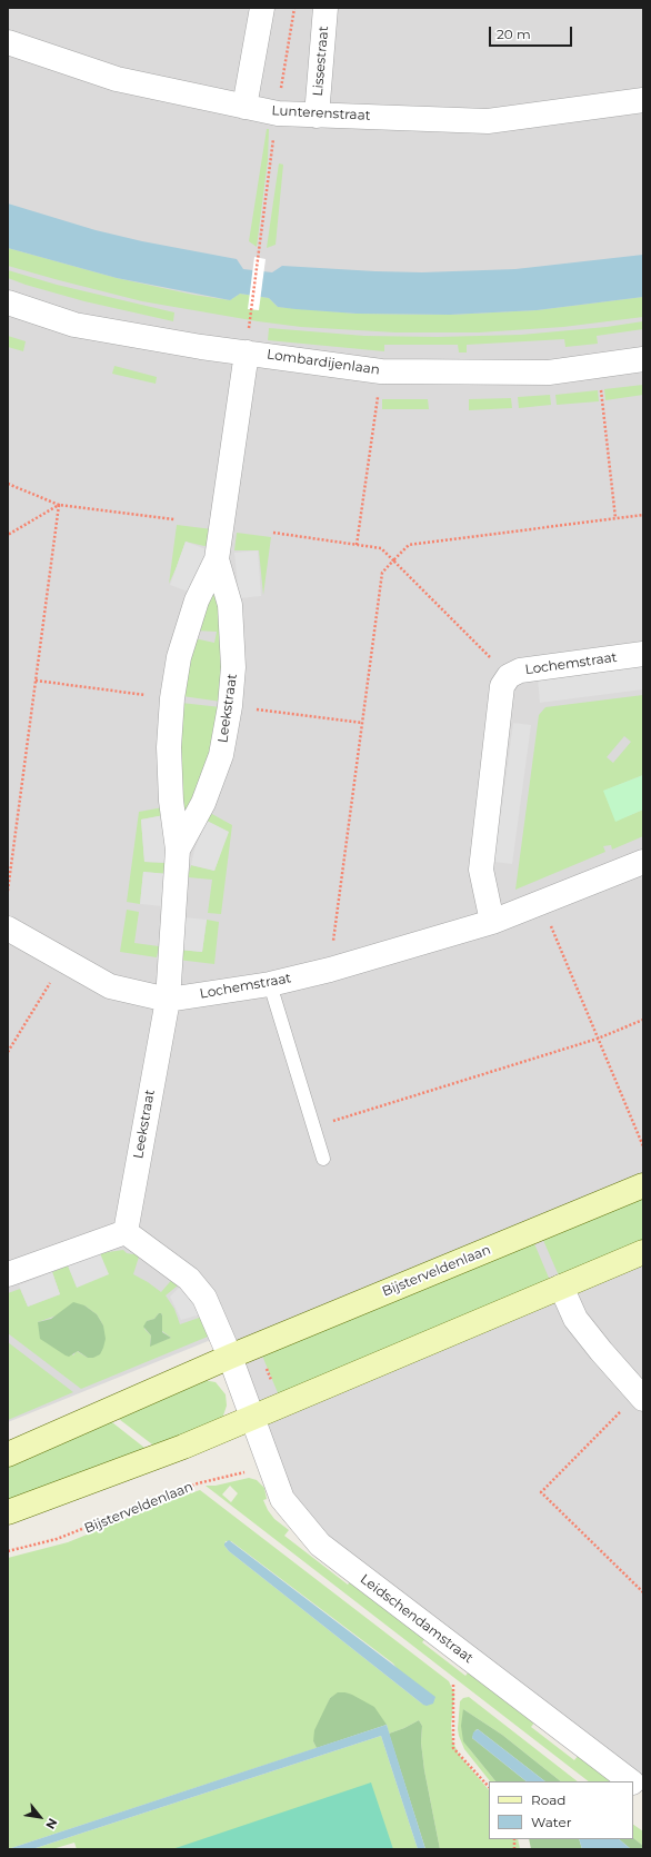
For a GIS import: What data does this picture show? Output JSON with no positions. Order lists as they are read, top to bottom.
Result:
{
  "streets": {
    "street": [
      "Lissestraat",
      "Lunterenstraat",
      "Lombardijenlaan",
      "Lochemstraat",
      "Leekstraat",
      "Bijsterveldenlaan",
      "Leidschendamstraat"
    ]
  },
  "crossings": [
    ["Lissestraat", "Lunterenstraat"],
    ["Lombardijenlaan", "Leekstraat"],
    ["Lochemstraat", "Leekstraat"],
    ["Bijsterveldenlaan", "Leidschendamstraat"]
  ],
  "legend": ["Road", "Water"],
  "scale_bar": "20 m",
  "north": "bottom right"
}
